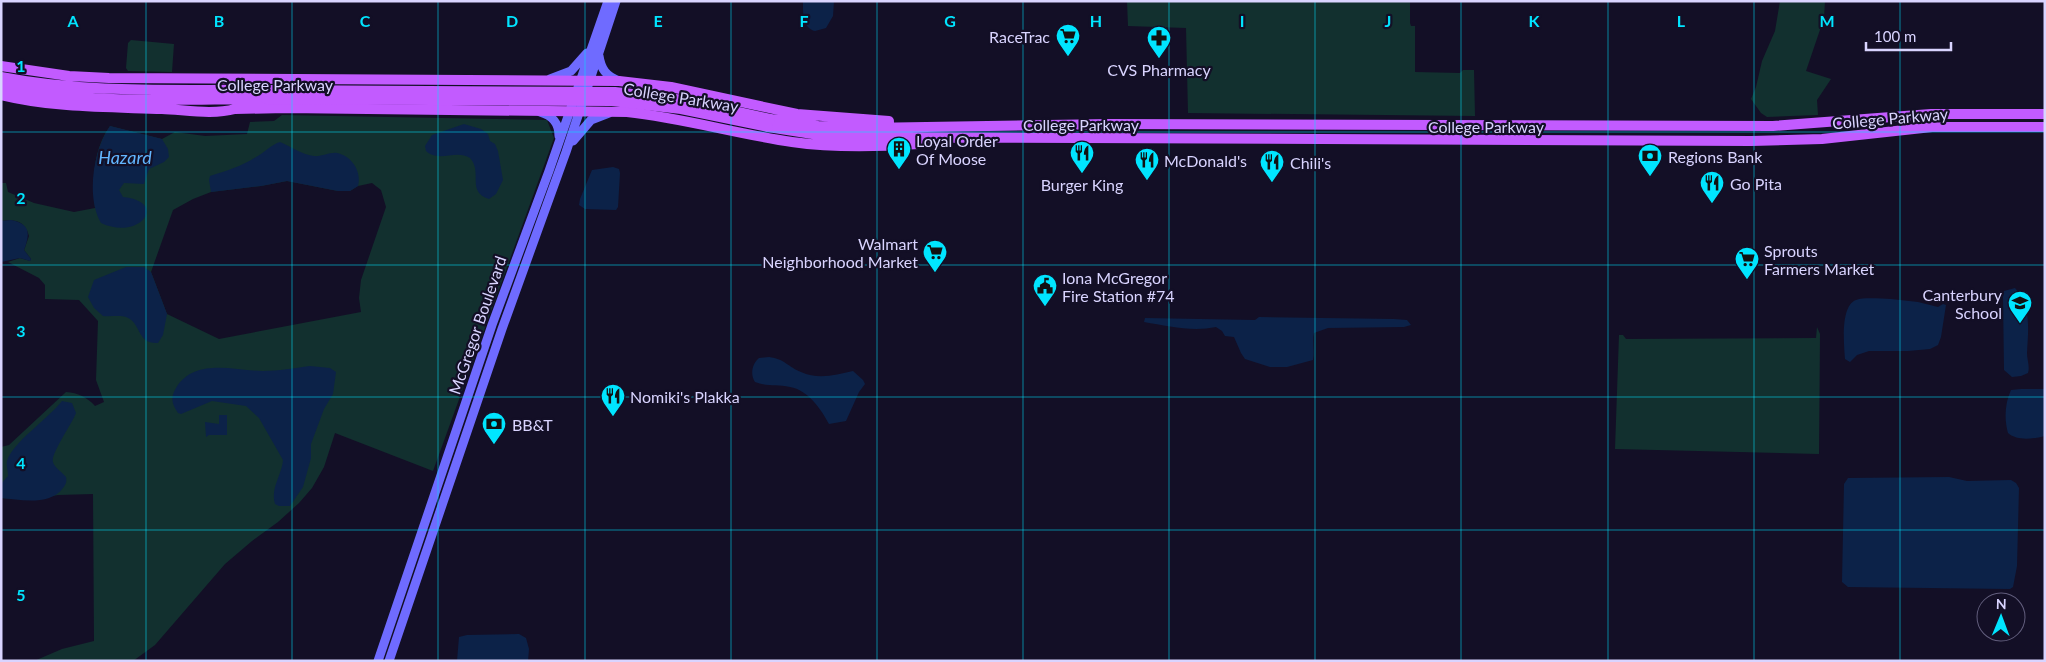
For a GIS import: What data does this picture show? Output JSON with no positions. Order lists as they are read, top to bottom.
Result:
{
  "streets": {
    "main road": ["College Parkway", "McGregor Boulevard"]
  },
  "water": ["Hazard"],
  "places": {
    "supermarket": ["RaceTrac", "Walmart Neighborhood Market", "Sprouts Farmers Market"],
    "pharmacy": ["CVS Pharmacy"],
    "building": ["Loyal Order Of Moose"],
    "restaurant": [
      "Burger King",
      "McDonald's",
      "Chili's",
      "Go Pita",
      "Nomiki's Plakka"
    ],
    "bank": ["Regions Bank", "BB&T"],
    "public building": ["Iona McGregor Fire Station #74"],
    "school or university": ["Canterbury School"]
  },
  "scale_bar": "100 m",
  "north": "top",
  "grid": {
    "columns": [
      "A",
      "B",
      "C",
      "D",
      "E",
      "F",
      "G",
      "H",
      "I",
      "J",
      "K",
      "L",
      "M"
    ],
    "rows": [
      "1",
      "2",
      "3",
      "4",
      "5"
    ]
  }
}
